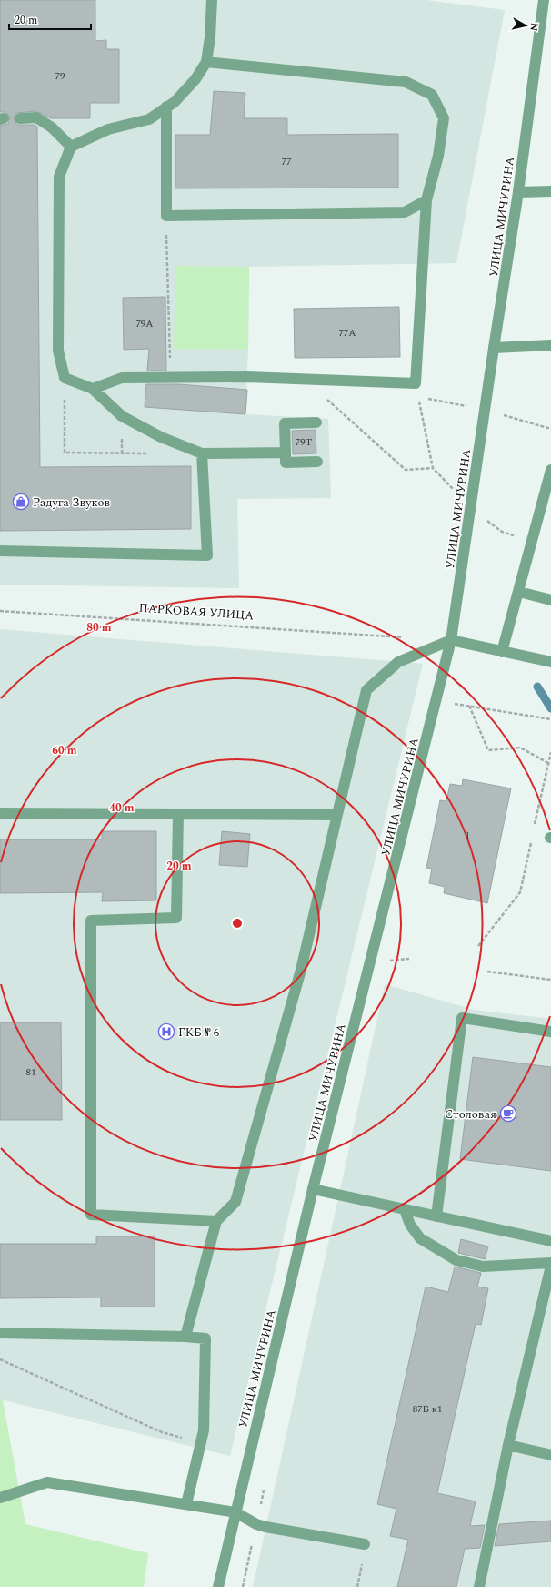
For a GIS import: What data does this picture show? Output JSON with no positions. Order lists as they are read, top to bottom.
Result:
{
  "streets": {
    "street": ["УЛИЦА МИЧУРИНА"],
    "path": ["ПАРКОВАЯ УЛИЦА"]
  },
  "places": {
    "shop": ["Радуга Звуков"],
    "hospital": ["ГКБ № 6"],
    "cafe": ["Столовая"]
  },
  "house_numbers": [
    "79",
    "77",
    "79А",
    "77А",
    "79Т",
    "1",
    "81",
    "87Б к1"
  ],
  "scale_bar": "20 m",
  "north": "right",
  "rings": [
    "80 m",
    "60 m",
    "40 m",
    "20 m"
  ]
}
